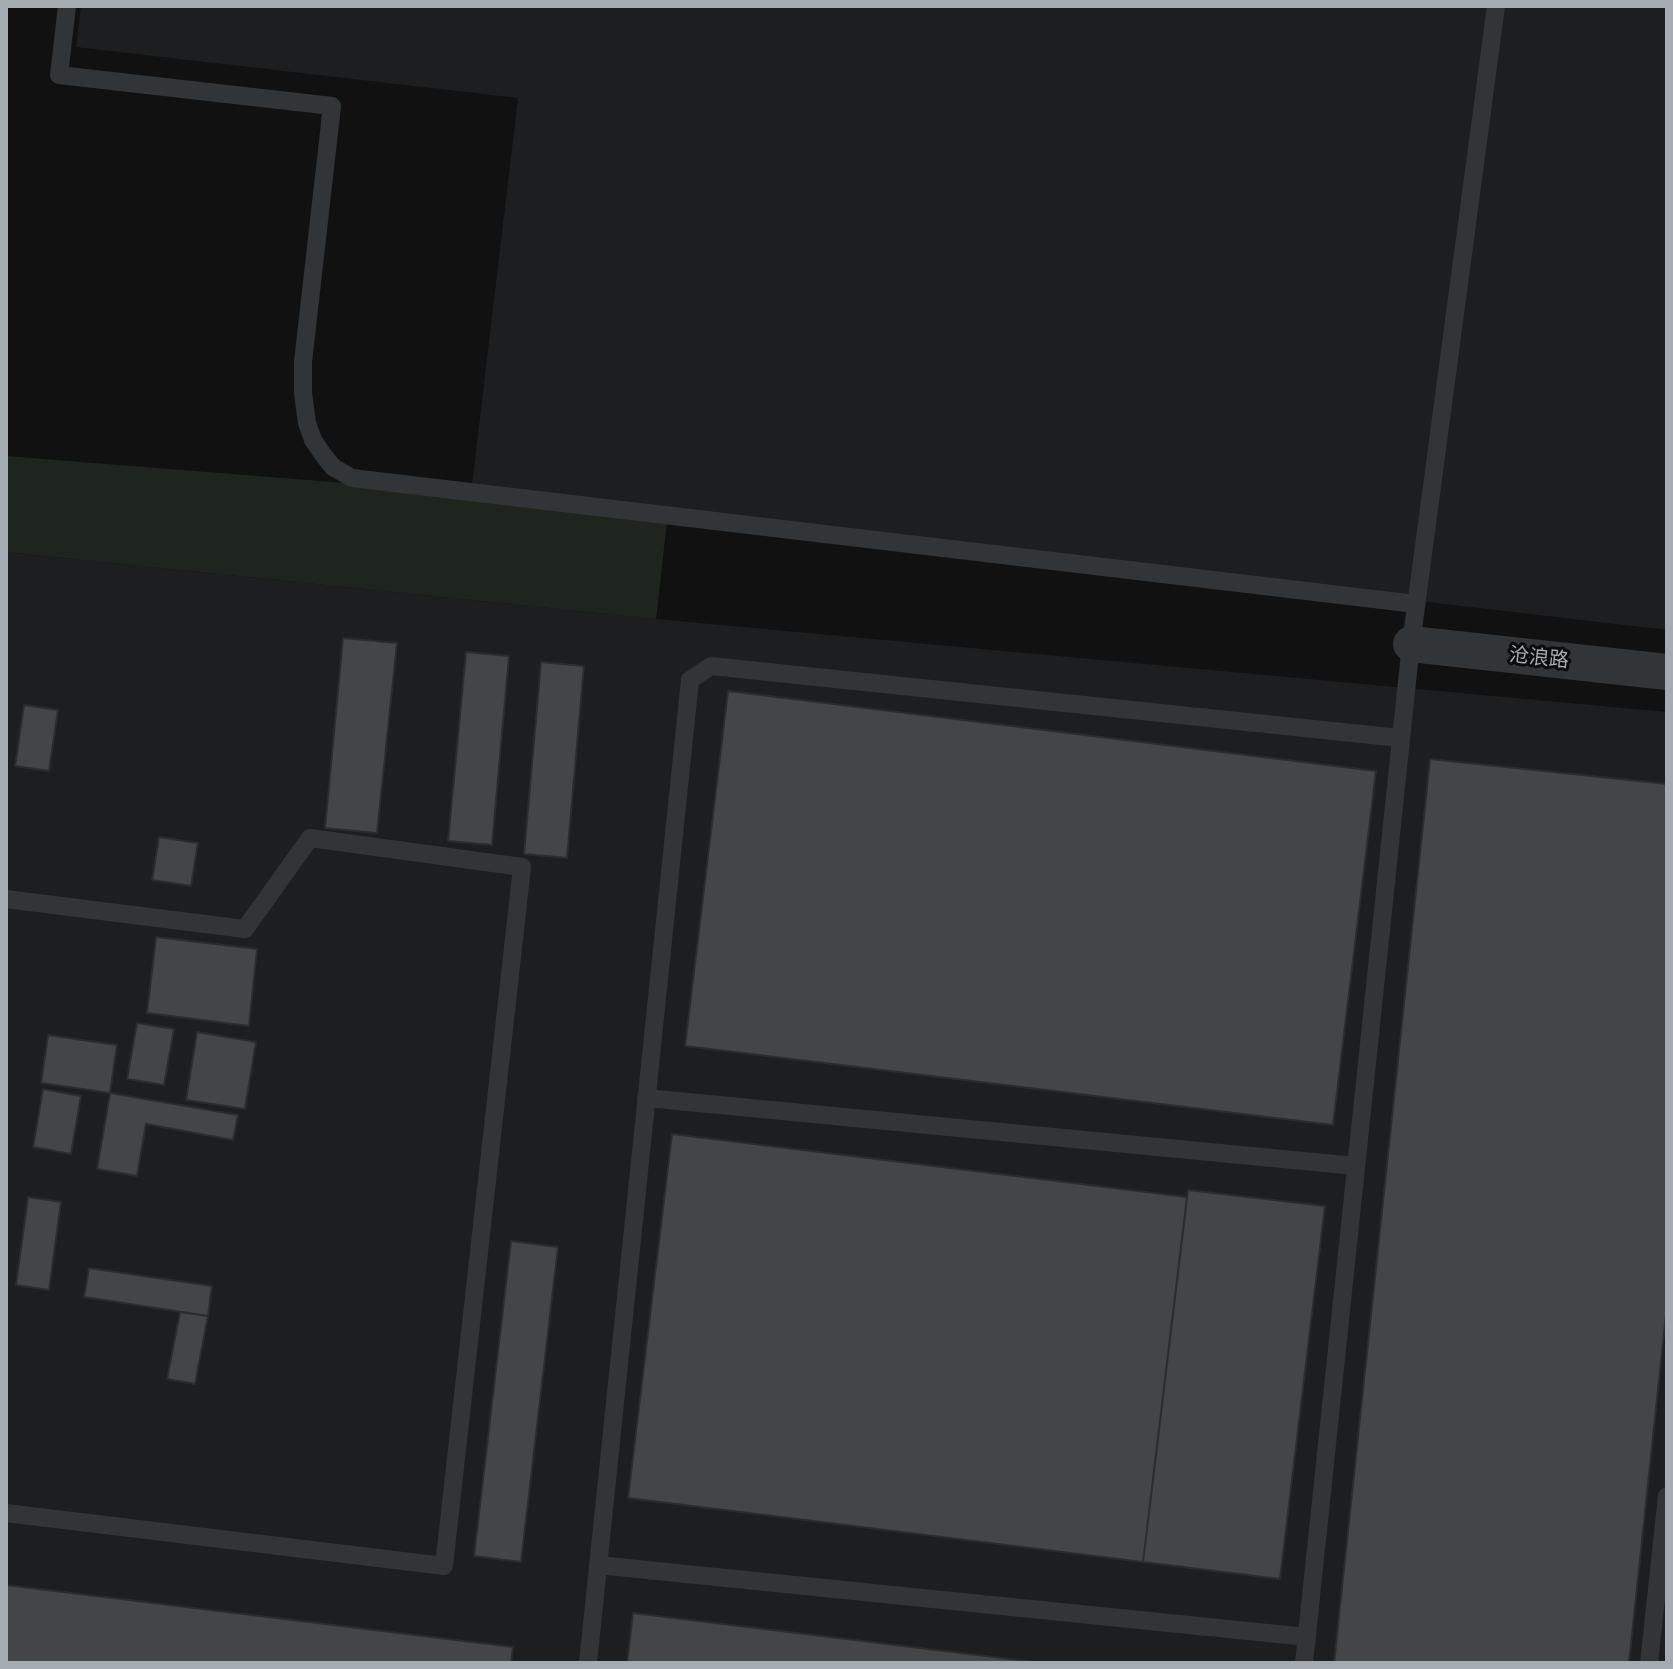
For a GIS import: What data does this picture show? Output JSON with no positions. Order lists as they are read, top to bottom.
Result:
{
  "streets": {
    "street": ["沧浪路"]
  }
}
